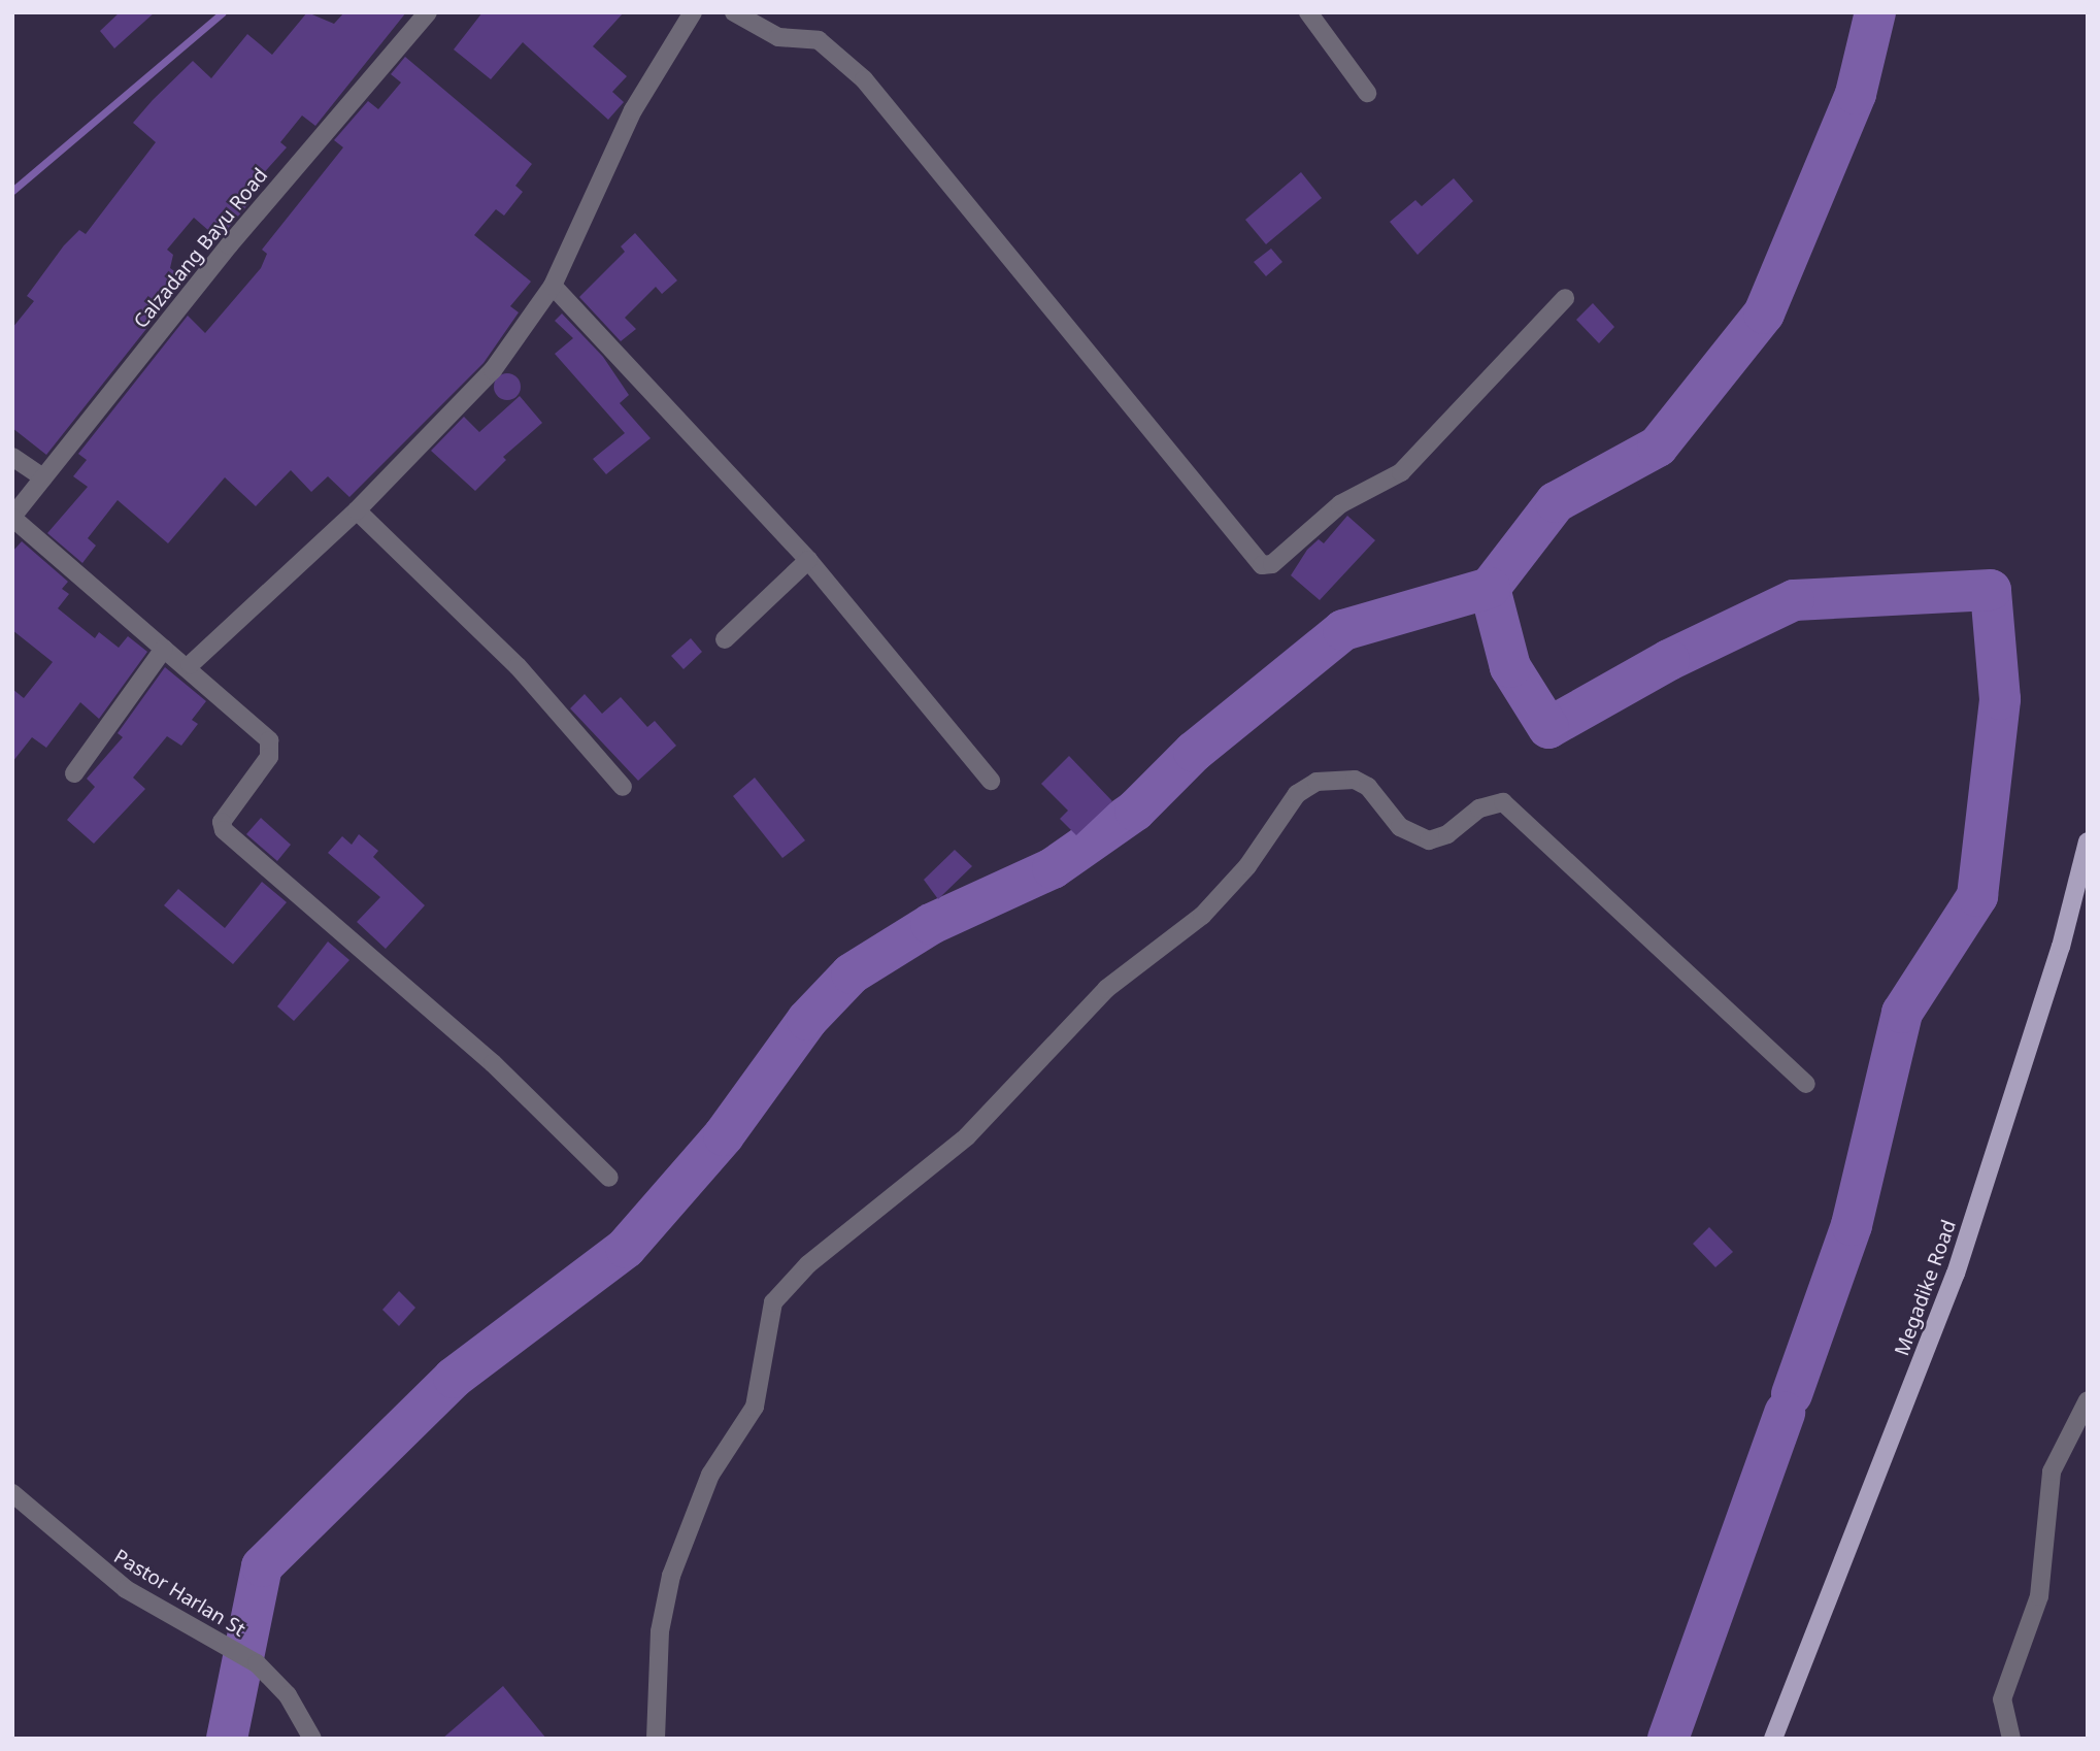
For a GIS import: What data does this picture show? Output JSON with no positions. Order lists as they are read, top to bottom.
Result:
{
  "streets": {
    "main road": ["Megadike Road"],
    "street": ["Calzadang Bayu Road", "Pastor Harlan St"]
  }
}
